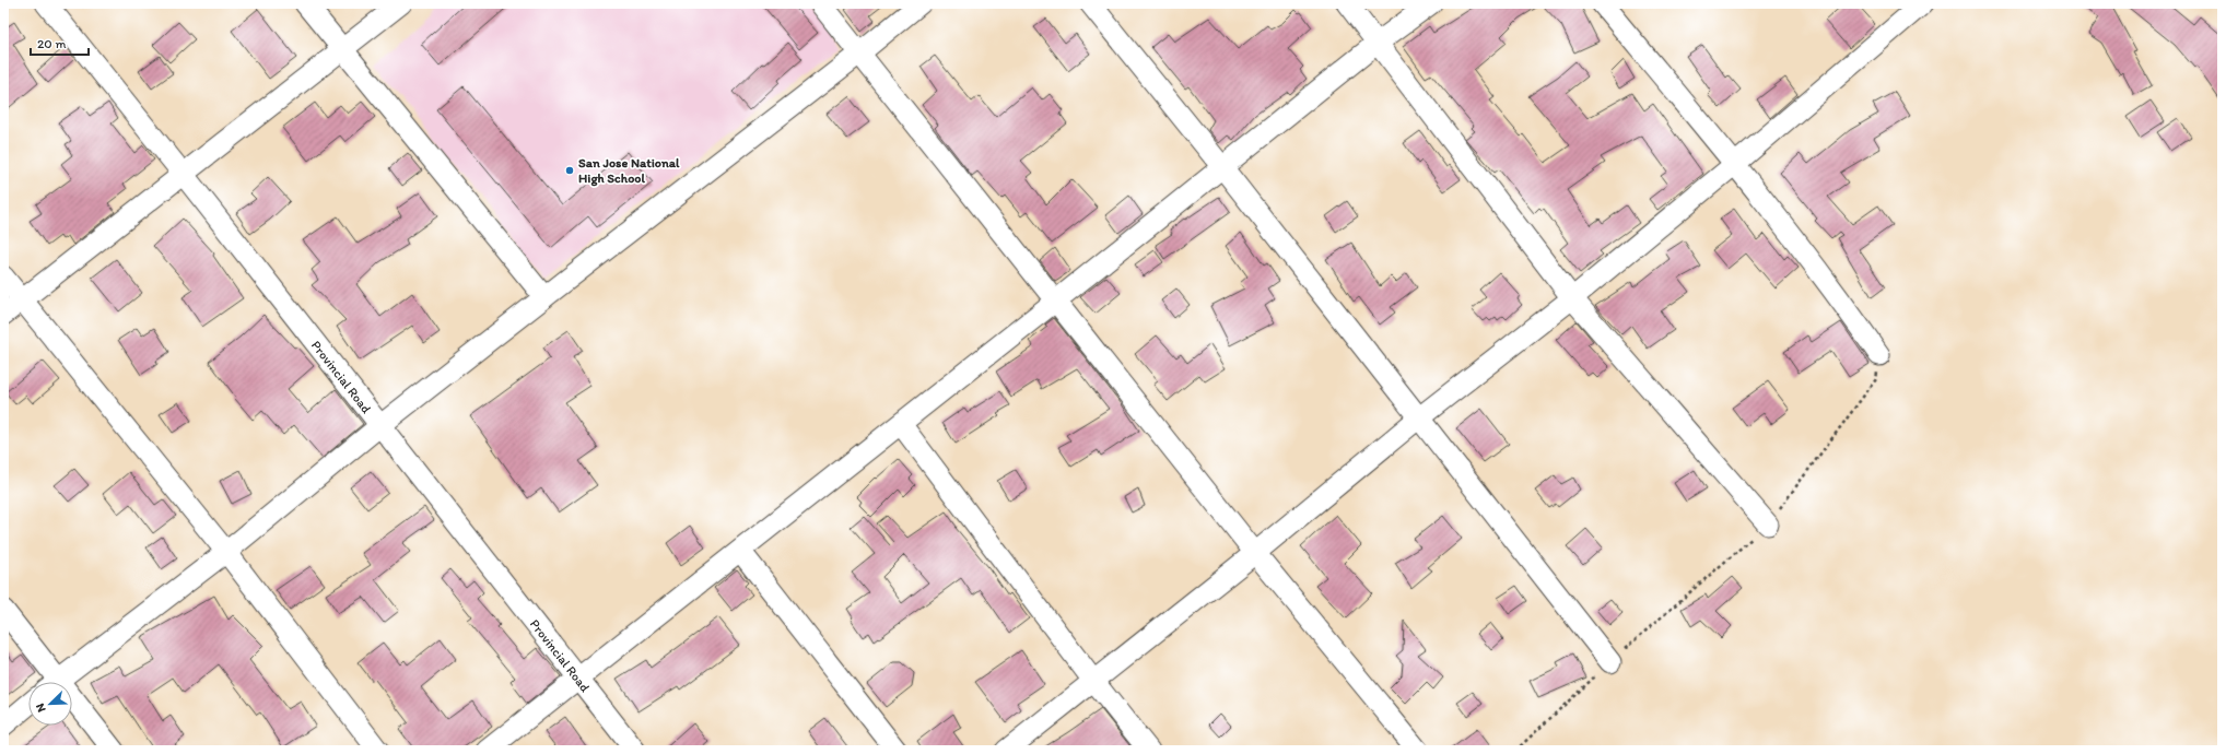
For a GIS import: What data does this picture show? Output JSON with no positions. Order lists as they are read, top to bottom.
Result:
{
  "streets": {
    "street": ["Provincial Road"]
  },
  "places": ["San Jose National High School"],
  "scale_bar": "20 m",
  "north": "bottom left"
}
